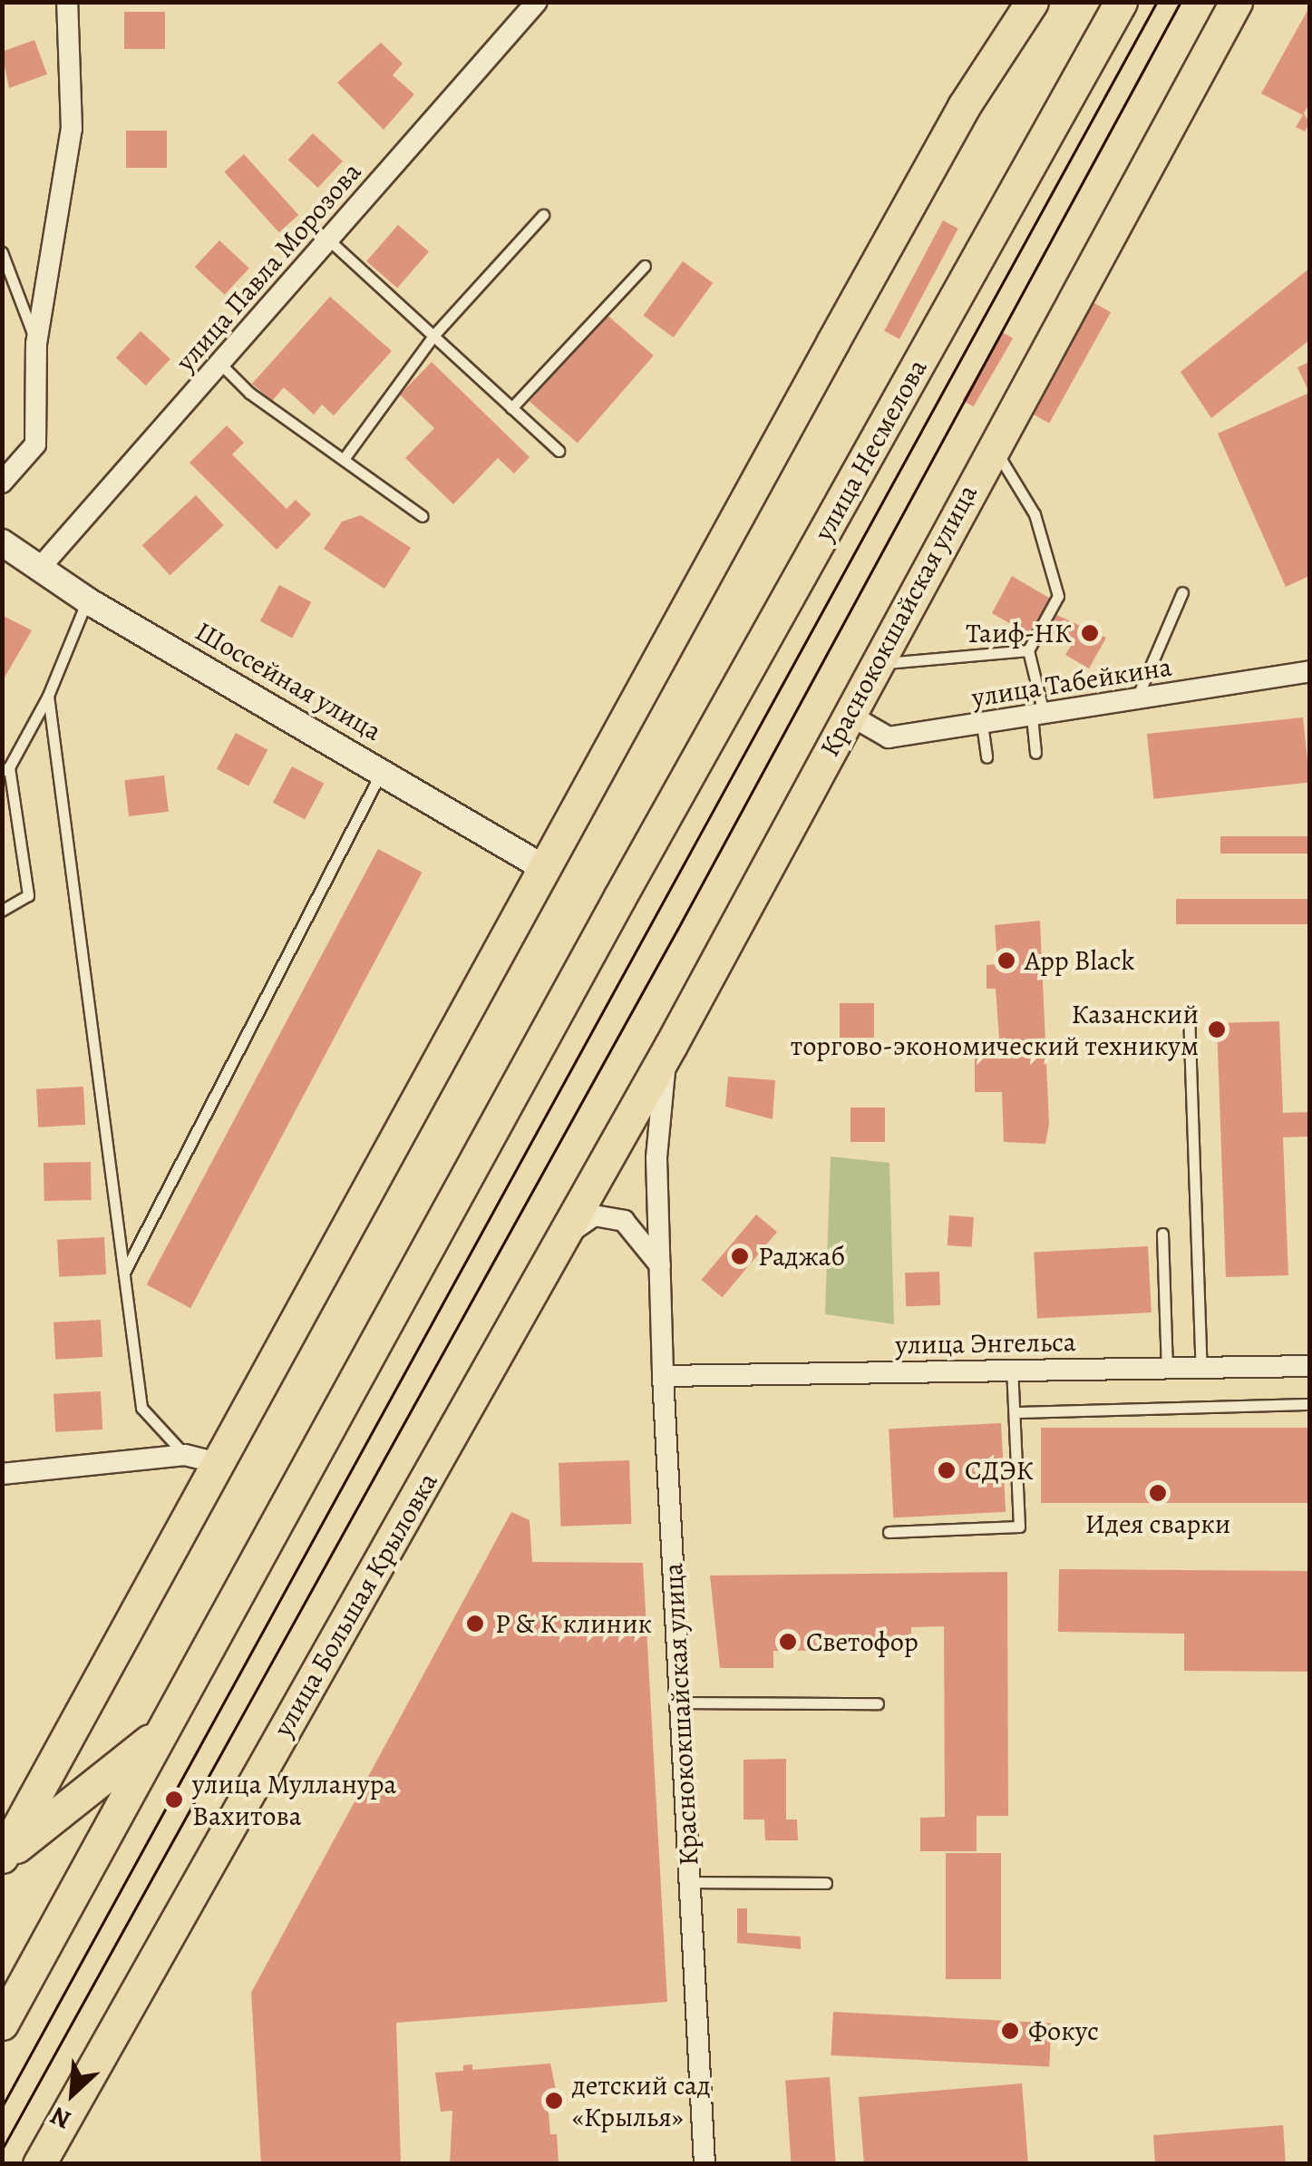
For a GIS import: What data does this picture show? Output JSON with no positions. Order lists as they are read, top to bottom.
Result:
{
  "streets": {
    "main road": ["улица Несмелова", "Краснококшайская улица", "улица Большая Крыловка"],
    "street": [
      "улица Павла Морозова",
      "Шоссейная улица",
      "улица Табейкина",
      "улица Энгельса"
    ]
  },
  "crossings": [
    ["улица Павла Морозова", "Шоссейная улица"],
    ["Краснококшайская улица", "улица Табейкина"],
    ["Краснококшайская улица", "улица Энгельса"],
    ["Краснококшайская улица", "улица Большая Крыловка"]
  ],
  "places": [
    "Таиф-НК",
    "App Black",
    "Казанский торгово-экономический техникум",
    "Раджаб",
    "СДЭК",
    "Идея сварки",
    "Р & К клиник",
    "Светофор",
    "улица Мулланура Вахитова",
    "Фокус",
    "детский сад «Крылья»"
  ],
  "north": "bottom left"
}
